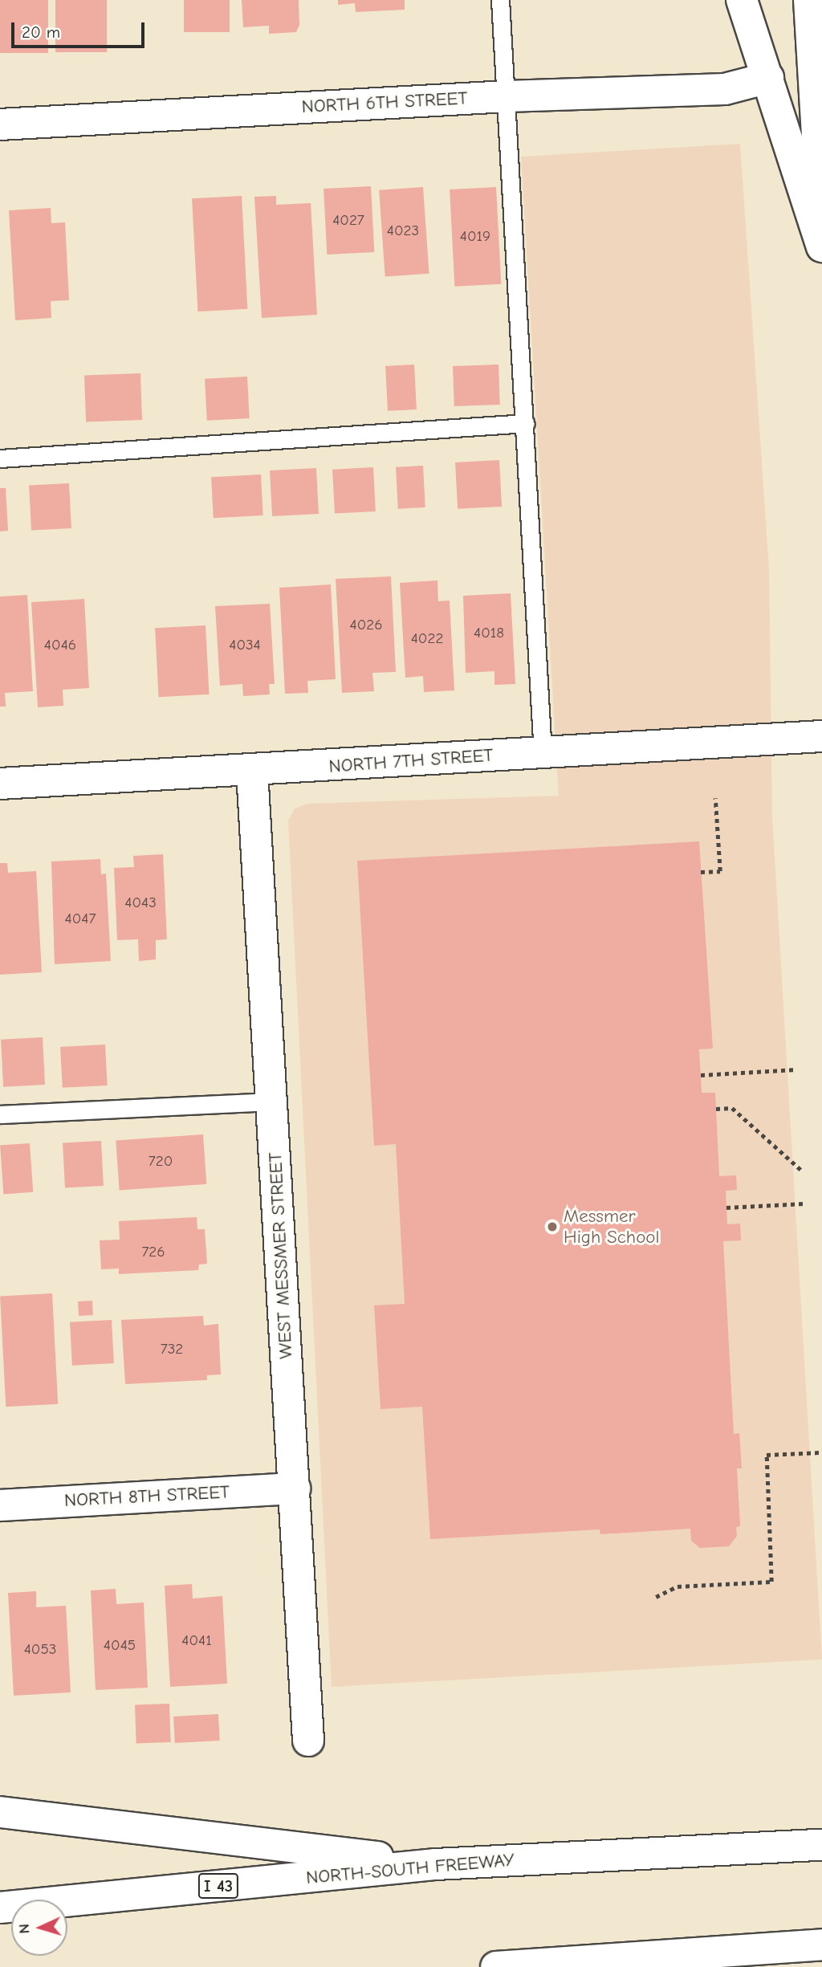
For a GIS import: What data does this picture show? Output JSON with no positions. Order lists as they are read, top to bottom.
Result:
{
  "streets": {
    "main road": [
      "NORTH 6TH STREET",
      "NORTH 7TH STREET",
      "WEST MESSMER STREET",
      "NORTH 8TH STREET",
      "NORTH-SOUTH FREEWAY",
      "I 43"
    ]
  },
  "crossings": [
    ["NORTH 7TH STREET", "WEST MESSMER STREET"],
    ["WEST MESSMER STREET", "NORTH 8TH STREET"]
  ],
  "places": ["Messmer High School"],
  "house_numbers": [
    "4027",
    "4023",
    "4019",
    "4026",
    "4018",
    "4022",
    "4046",
    "4034",
    "4043",
    "4047",
    "720",
    "726",
    "732",
    "4041",
    "4045",
    "4053"
  ],
  "scale_bar": "20 m",
  "north": "left"
}
